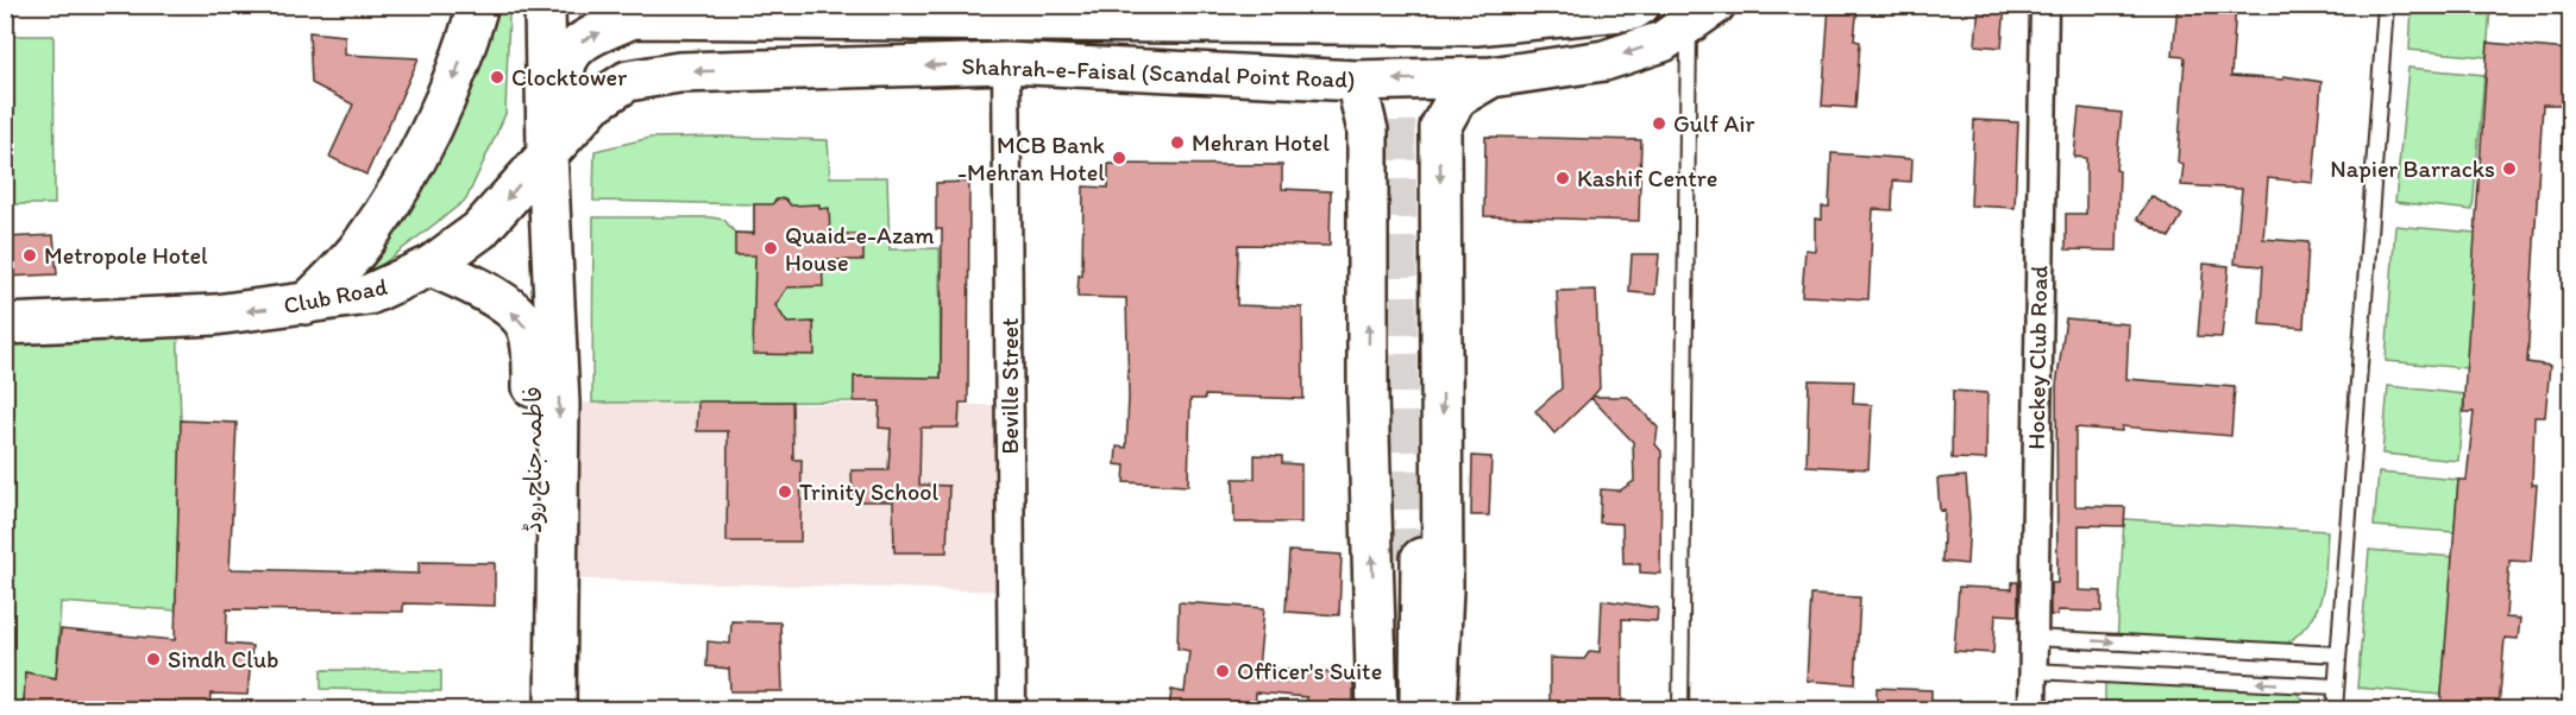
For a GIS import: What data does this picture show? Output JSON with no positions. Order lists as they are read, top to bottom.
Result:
{
  "streets": {
    "main road": ["Shahrah-e-Faisal (Scandal Point Road)", "Club Road", "فاطمہ جناح روڈ"],
    "street": ["Hockey Club Road", "Beville Street"]
  },
  "crossings": [
    ["Shahrah-e-Faisal (Scandal Point Road)", "Club Road"],
    ["Shahrah-e-Faisal (Scandal Point Road)", "Beville Street"],
    ["Club Road", "فاطمہ جناح روڈ"]
  ],
  "one_way": ["Club Road"],
  "places": [
    "Clocktower",
    "Gulf Air",
    "Mehran Hotel",
    "MCB Bank -Mehran Hotel",
    "Napier Barracks",
    "Kashif Centre",
    "Quaid-e-Azam House",
    "Metropole Hotel",
    "Trinity School",
    "Sindh Club",
    "Officer's Suite"
  ]
}
